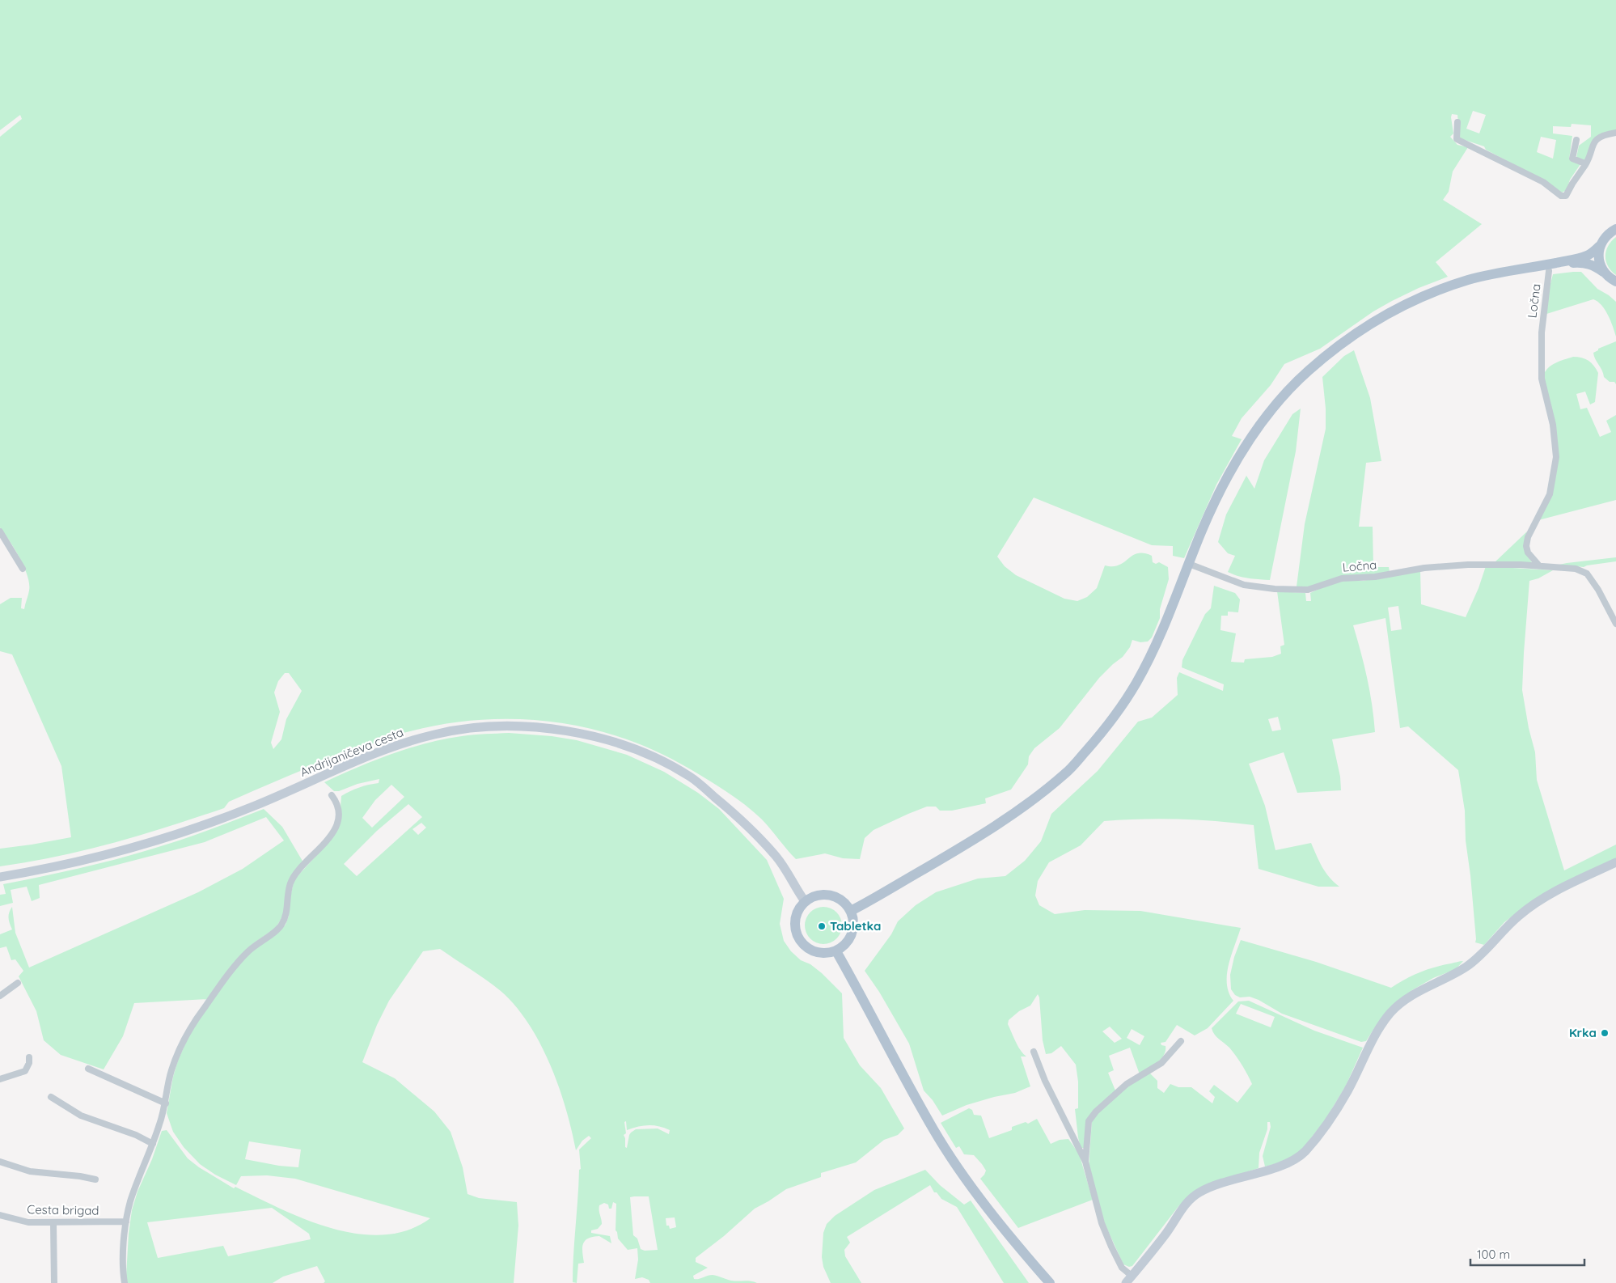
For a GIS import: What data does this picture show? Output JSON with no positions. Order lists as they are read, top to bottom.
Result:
{
  "streets": {
    "main road": ["Andrijaničeva cesta"],
    "street": ["Ločna", "Cesta brigad"]
  },
  "places": ["Tabletka", "Krka"],
  "scale_bar": "100 m"
}
